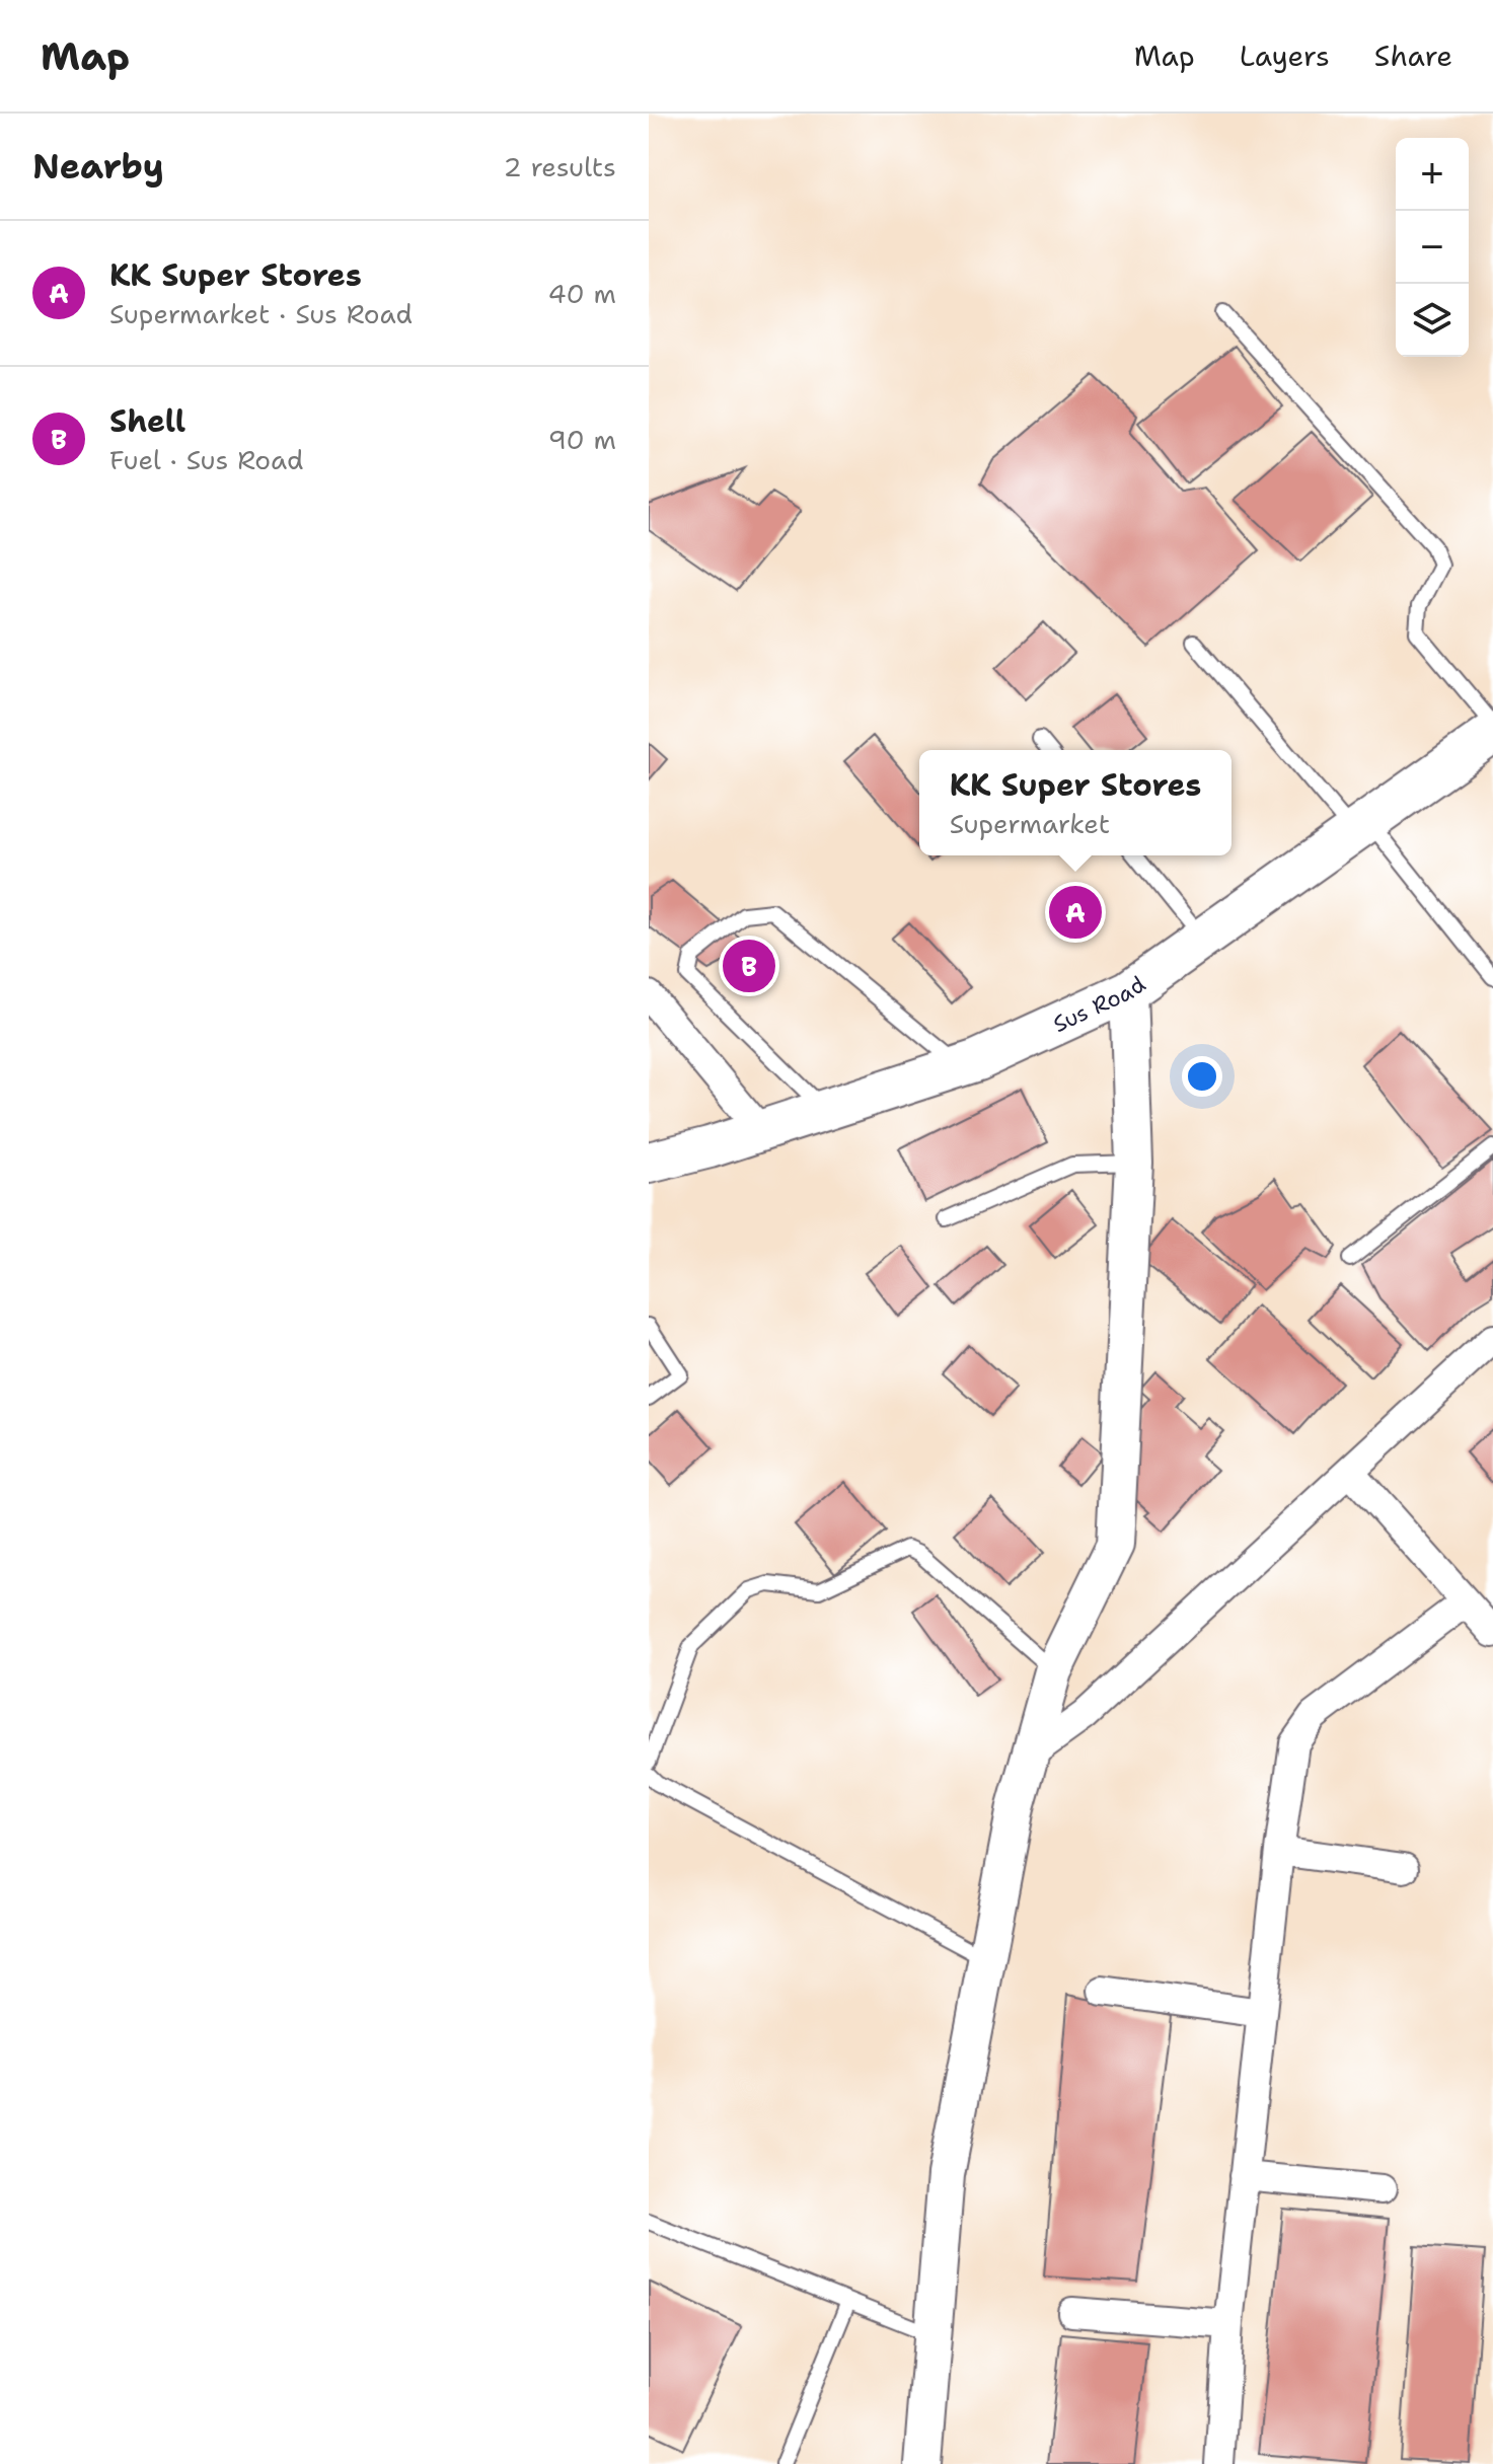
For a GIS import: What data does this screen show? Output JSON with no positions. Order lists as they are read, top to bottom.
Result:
{
  "streets": {
    "main road": ["Sus Road"]
  },
  "page": {
    "header": "Map",
    "nav": ["Map", "Layers", "Share"],
    "heading": ["Nearby", "2 results"],
    "map_buttons": ["+", "−"],
    "list": [
      {
        "mark": "A",
        "name": "KK Super Stores",
        "note": "Supermarket · Sus Road",
        "value": "40 m"
      },
      {
        "mark": "B",
        "name": "Shell",
        "note": "Fuel · Sus Road",
        "value": "90 m"
      }
    ],
    "popup": ["KK Super Stores", "Supermarket"],
    "pins": ["A", "B"]
  }
}
